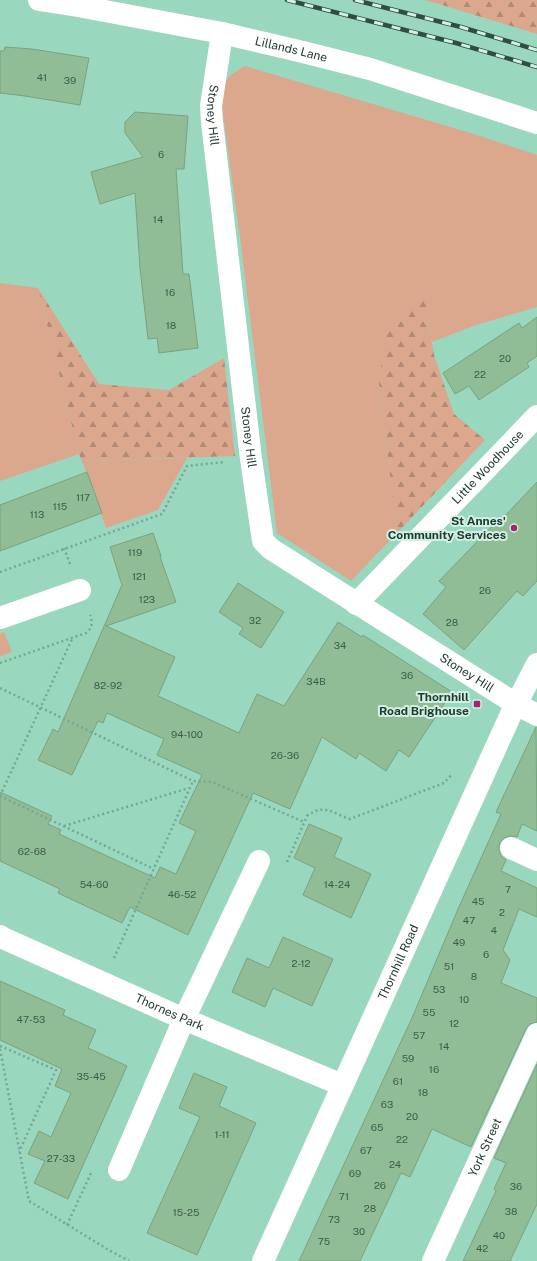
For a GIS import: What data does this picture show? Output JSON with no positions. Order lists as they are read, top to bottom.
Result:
{
  "streets": {
    "street": [
      "Lillands Lane",
      "Stoney Hill",
      "Little Woodhouse",
      "Thornhill Road",
      "Thornes Park",
      "York Street"
    ]
  },
  "crossings": [
    ["Lillands Lane", "Stoney Hill"],
    ["Stoney Hill", "Little Woodhouse"],
    ["Stoney Hill", "Thornhill Road"],
    ["Thornhill Road", "Thornes Park"]
  ],
  "places": {
    "other": ["St Annes' Community Services"],
    "transit": ["Thornhill Road Brighouse"]
  },
  "house_numbers": [
    "41",
    "39",
    "6",
    "14",
    "16",
    "18",
    "20",
    "22",
    "117",
    "115",
    "113",
    "119",
    "121",
    "26",
    "123",
    "32",
    "28",
    "34",
    "36",
    "34B",
    "82-92",
    "94-100",
    "26-36",
    "62-68",
    "54-60",
    "14-24",
    "7",
    "46-52",
    "45",
    "2",
    "47",
    "4",
    "49",
    "6",
    "2-12",
    "51",
    "8",
    "53",
    "10",
    "55",
    "47-53",
    "12",
    "57",
    "14",
    "59",
    "16",
    "35-45",
    "61",
    "18",
    "63",
    "20",
    "65",
    "1-11",
    "22",
    "67",
    "27-33",
    "24",
    "69",
    "26",
    "36",
    "71",
    "28",
    "38",
    "15-25",
    "73",
    "30",
    "40",
    "75",
    "42"
  ]
}
